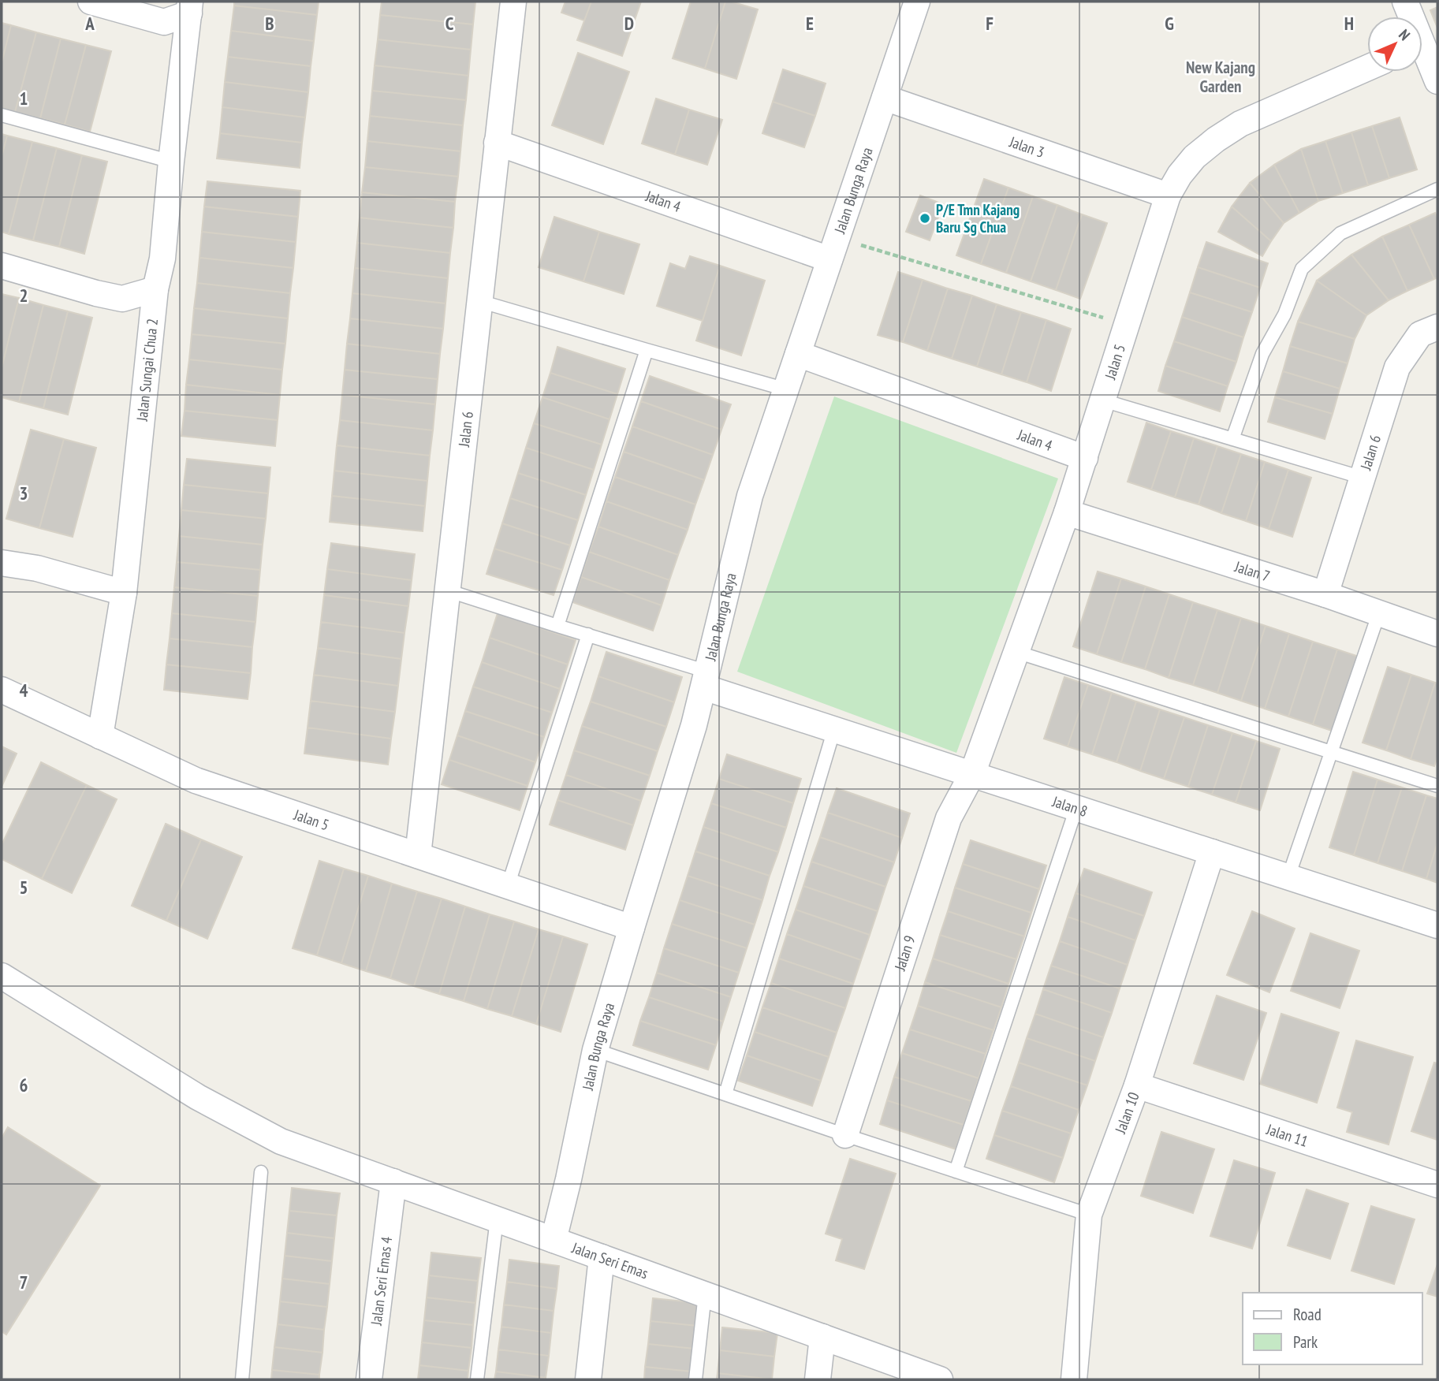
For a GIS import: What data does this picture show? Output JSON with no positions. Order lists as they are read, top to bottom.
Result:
{
  "streets": {
    "street": [
      "Jalan 3",
      "Jalan Bunga Raya",
      "Jalan 4",
      "Jalan 5",
      "Jalan Sungai Chua 2",
      "Jalan 6",
      "Jalan 7",
      "Jalan 8",
      "Jalan 9",
      "Jalan 10",
      "Jalan 11",
      "Jalan Seri Emas",
      "Jalan Seri Emas 4"
    ]
  },
  "crossings": [
    ["Jalan 3", "Jalan Bunga Raya"],
    ["Jalan 3", "Jalan 5"],
    ["Jalan Bunga Raya", "Jalan 4"],
    ["Jalan Bunga Raya", "Jalan 5"],
    ["Jalan Bunga Raya", "Jalan 8"],
    ["Jalan Bunga Raya", "Jalan Seri Emas"],
    ["Jalan 4", "Jalan 5"],
    ["Jalan 4", "Jalan 6"],
    ["Jalan 5", "Jalan Sungai Chua 2"],
    ["Jalan 5", "Jalan 6"],
    ["Jalan 5", "Jalan 7"],
    ["Jalan 5", "Jalan 8"],
    ["Jalan 5", "Jalan 9"],
    ["Jalan 6", "Jalan 7"],
    ["Jalan 8", "Jalan 9"],
    ["Jalan 8", "Jalan 10"],
    ["Jalan 10", "Jalan 11"],
    ["Jalan Seri Emas", "Jalan Seri Emas 4"]
  ],
  "districts": ["New Kajang Garden"],
  "places": ["P/E Tmn Kajang Baru Sg Chua"],
  "legend": ["Road", "Park"],
  "north": "top right",
  "grid": {
    "columns": [
      "A",
      "B",
      "C",
      "D",
      "E",
      "F",
      "G",
      "H"
    ],
    "rows": [
      "1",
      "2",
      "3",
      "4",
      "5",
      "6",
      "7"
    ]
  }
}
